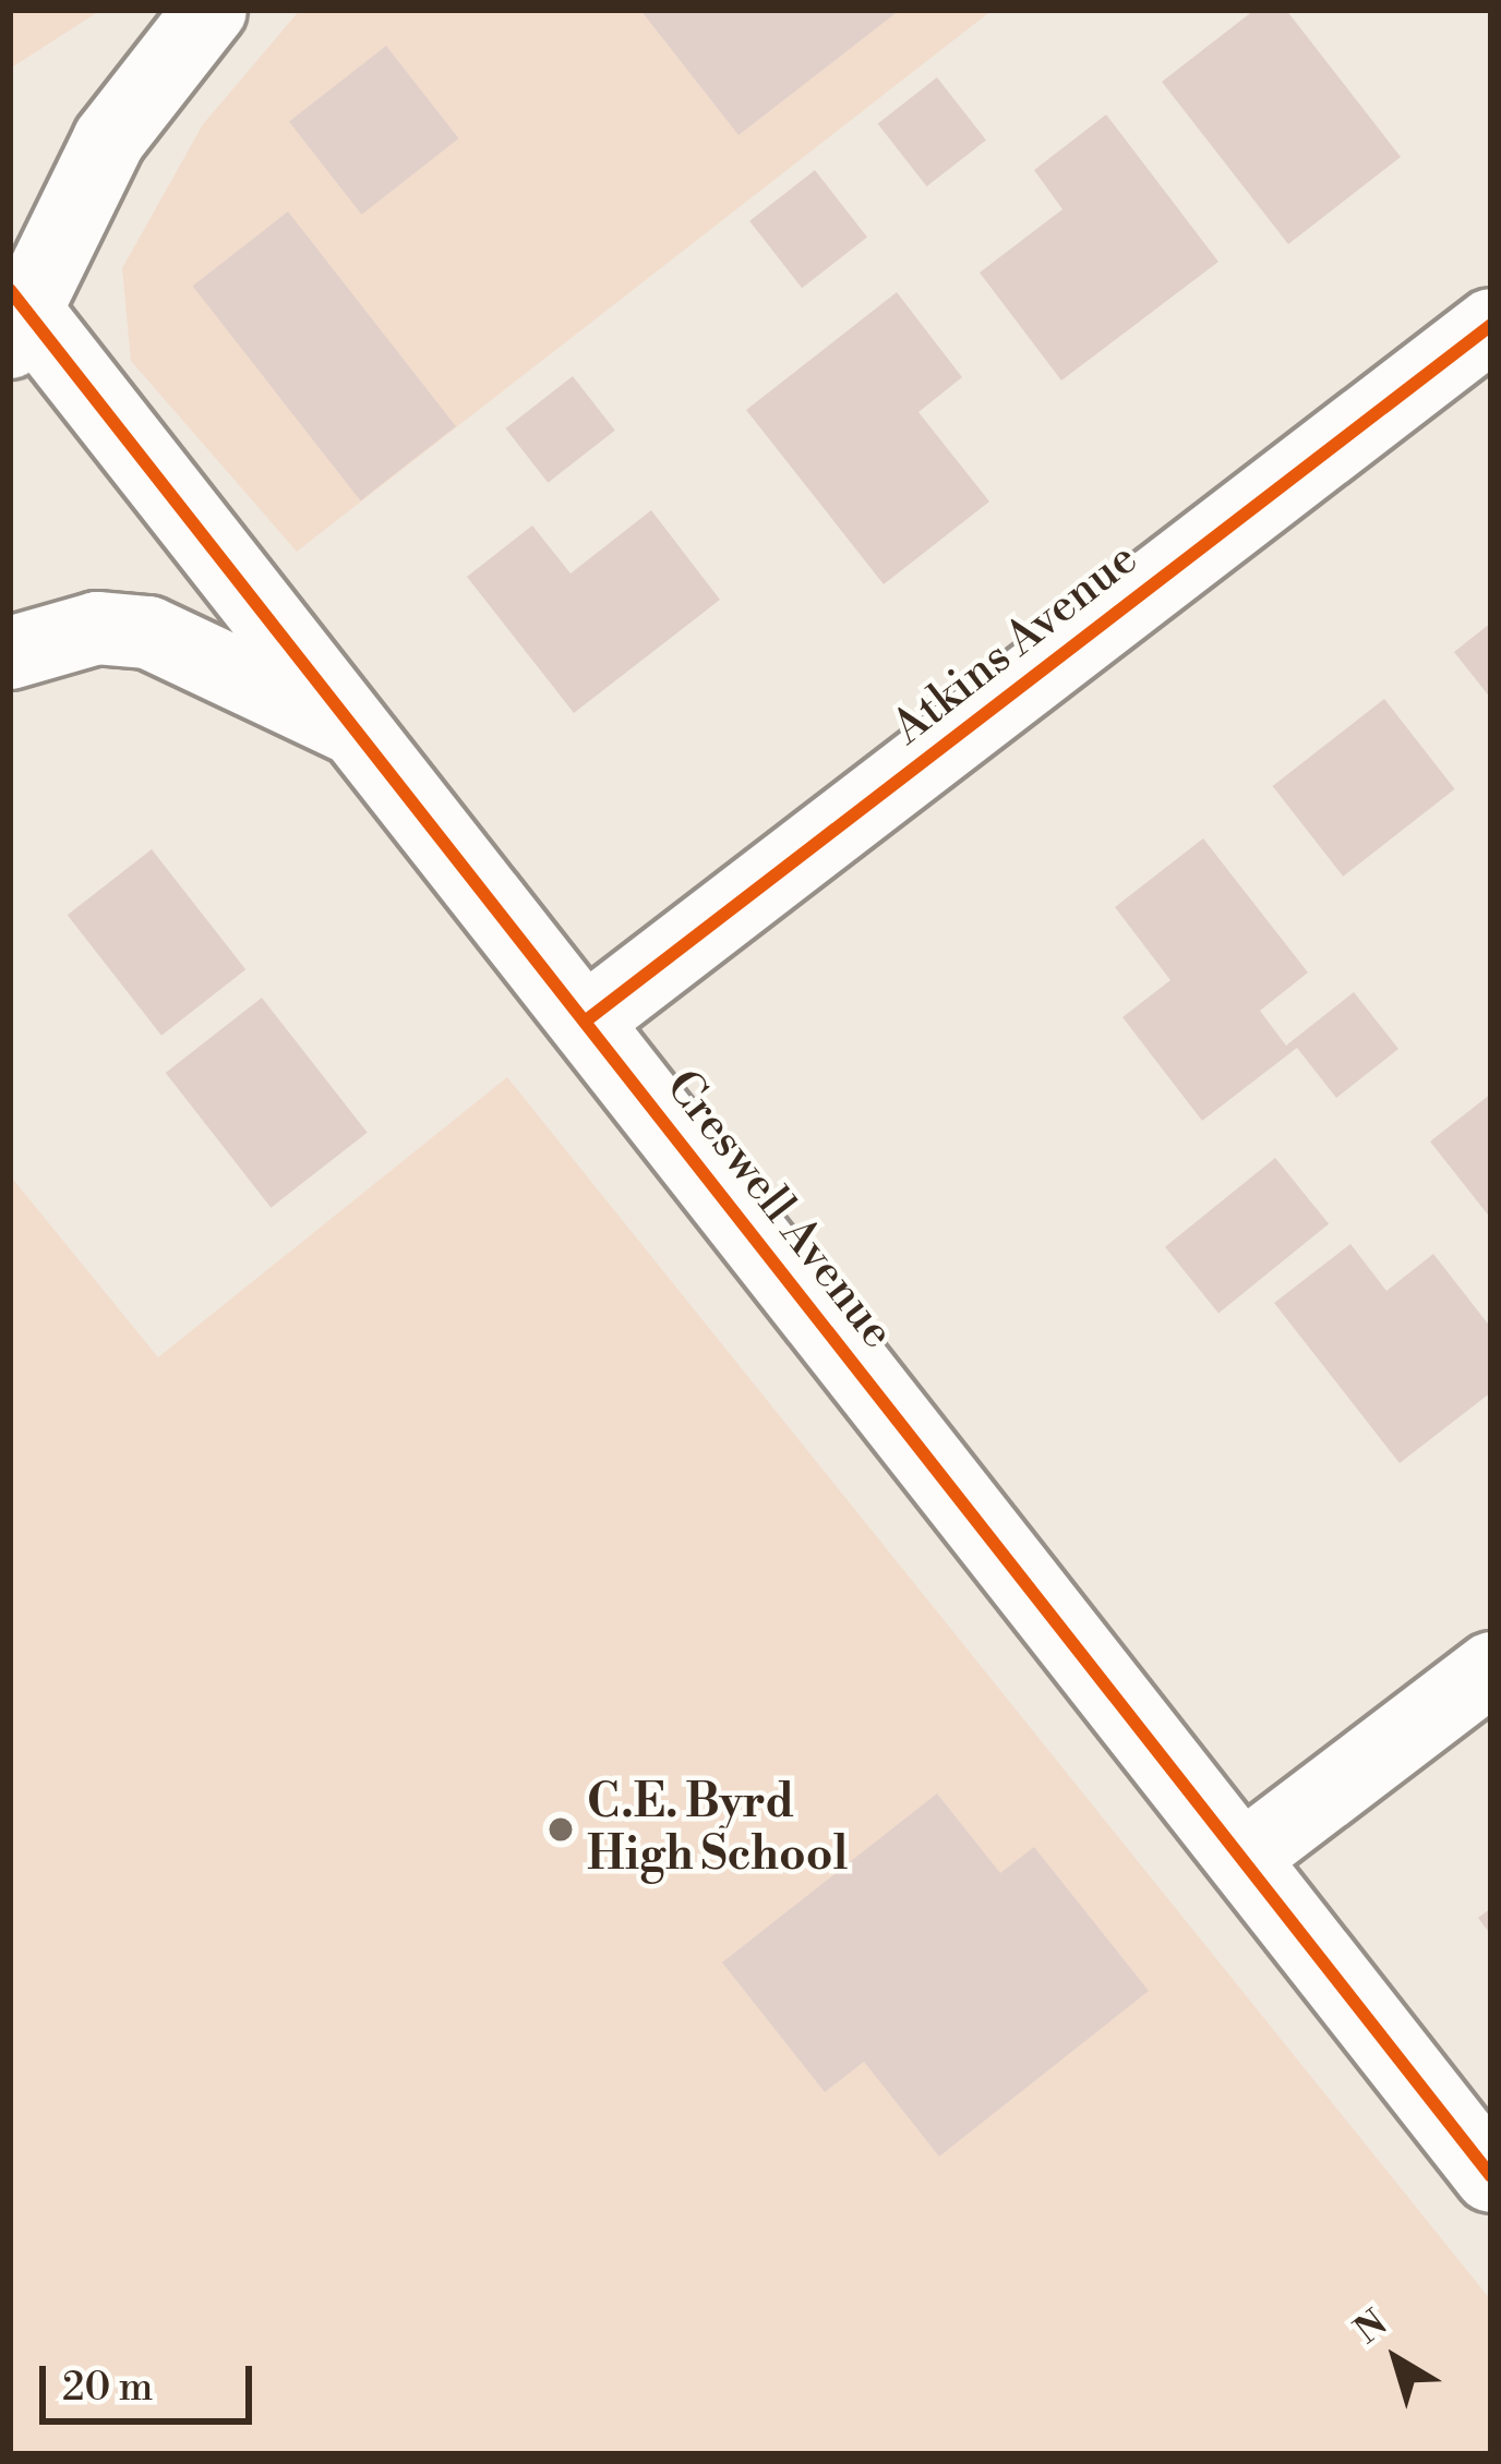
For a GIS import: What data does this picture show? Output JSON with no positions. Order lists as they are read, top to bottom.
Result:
{
  "streets": {
    "street": ["Atkins Avenue", "Creswell Avenue"]
  },
  "crossings": [
    ["Atkins Avenue", "Creswell Avenue"]
  ],
  "places": ["C.E. Byrd High School"],
  "scale_bar": "20 m",
  "north": "top left"
}
